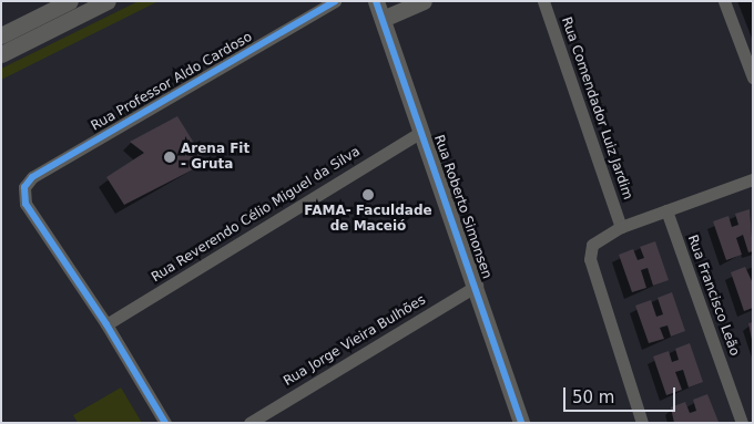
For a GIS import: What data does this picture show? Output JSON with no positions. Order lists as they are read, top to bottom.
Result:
{
  "streets": {
    "street": [
      "Rua Professor Aldo Cardoso",
      "Rua Comendador Luiz Jardim",
      "Rua Roberto Simonsen",
      "Rua Reverendo Célio Miguel da Silva",
      "Rua Francisco Leão",
      "Rua Jorge Vieira Bulhões"
    ]
  },
  "crossings": [
    ["Rua Professor Aldo Cardoso", "Rua Reverendo Célio Miguel da Silva"],
    ["Rua Roberto Simonsen", "Rua Reverendo Célio Miguel da Silva"],
    ["Rua Roberto Simonsen", "Rua Jorge Vieira Bulhões"]
  ],
  "places": ["Arena Fit - Gruta", "FAMA- Faculdade de Maceió"],
  "scale_bar": "50 m"
}
